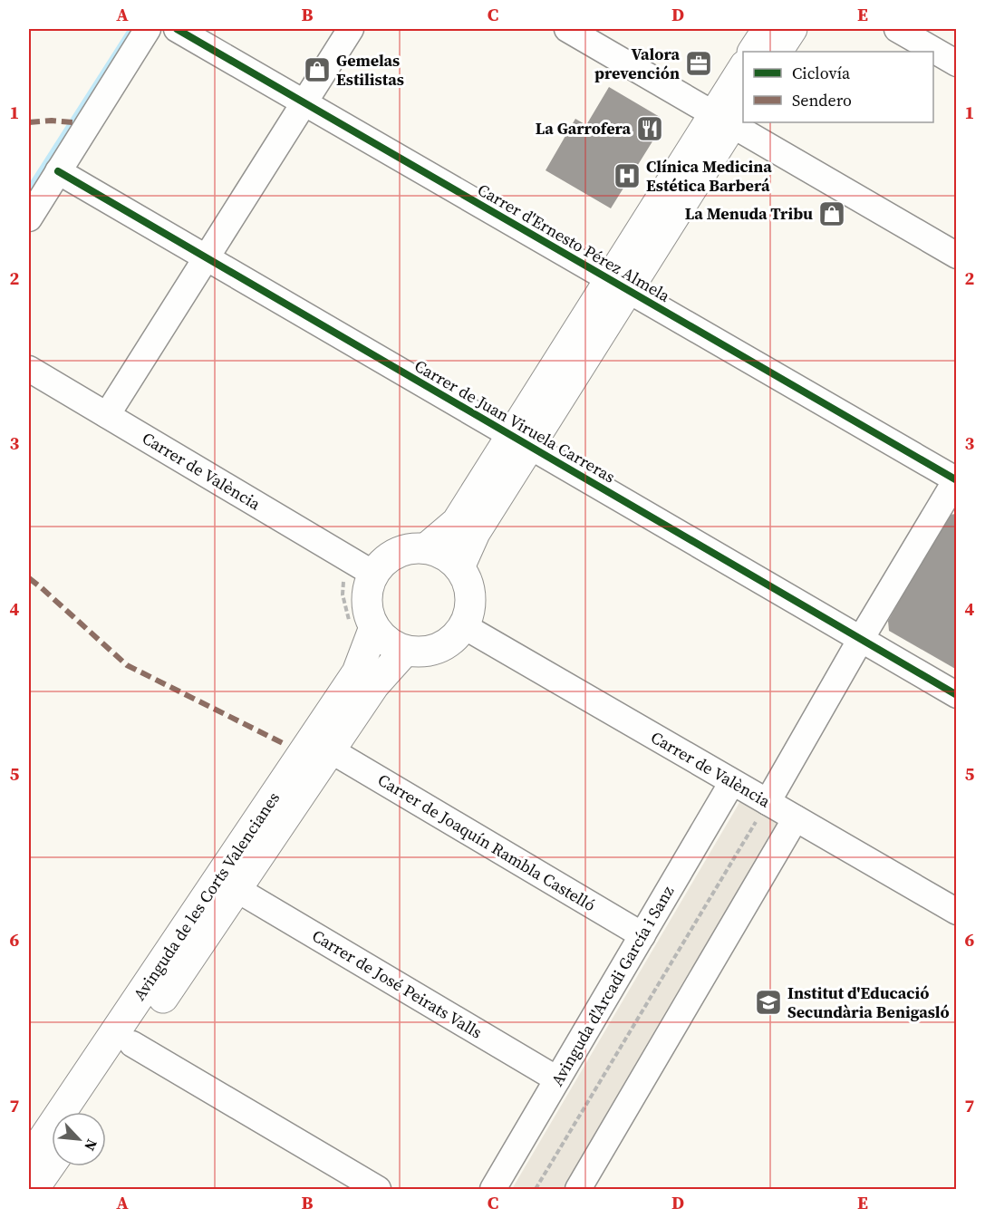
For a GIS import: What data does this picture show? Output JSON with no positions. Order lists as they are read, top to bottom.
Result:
{
  "streets": {
    "street": [
      "Carrer d'Ernesto Pérez Almela",
      "Carrer de Juan Viruela Carreras",
      "Carrer de València",
      "Carrer de Joaquín Rambla Castelló",
      "Avinguda de les Corts Valencianes",
      "Carrer de José Peirats Valls",
      "Avinguda d'Arcadi García i Sanz"
    ]
  },
  "crossings": [
    ["Carrer de València", "Avinguda de les Corts Valencianes"],
    ["Carrer de València", "Avinguda d'Arcadi García i Sanz"],
    ["Carrer de Joaquín Rambla Castelló", "Avinguda de les Corts Valencianes"],
    ["Carrer de Joaquín Rambla Castelló", "Avinguda d'Arcadi García i Sanz"],
    ["Avinguda de les Corts Valencianes", "Carrer de José Peirats Valls"],
    ["Carrer de José Peirats Valls", "Avinguda d'Arcadi García i Sanz"]
  ],
  "places": {
    "office": ["Valora prevención"],
    "shop": ["Gemelas Estilistas", "La Menuda Tribu"],
    "restaurant": ["La Garrofera"],
    "hospital": ["Clínica Medicina Estética Barberá"],
    "school or university": ["Institut d'Educació Secundària Benigasló"]
  },
  "legend": ["Ciclovía", "Sendero"],
  "north": "bottom right",
  "grid": {
    "columns": [
      "A",
      "B",
      "C",
      "D",
      "E"
    ],
    "rows": [
      "1",
      "2",
      "3",
      "4",
      "5",
      "6",
      "7"
    ]
  }
}
